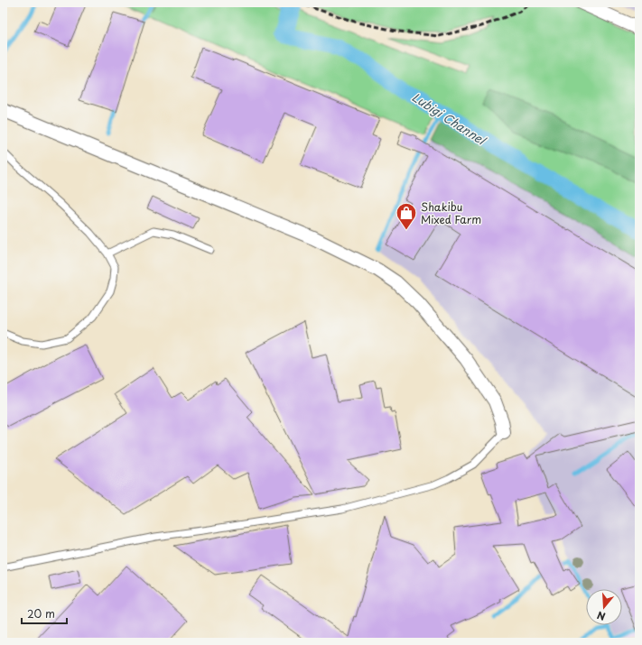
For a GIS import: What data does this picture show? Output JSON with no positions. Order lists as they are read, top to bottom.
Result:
{
  "water": ["Lubigi Channel"],
  "places": {
    "shop": ["Shakibu Mixed Farm"]
  },
  "scale_bar": "20 m",
  "north": "bottom"
}
